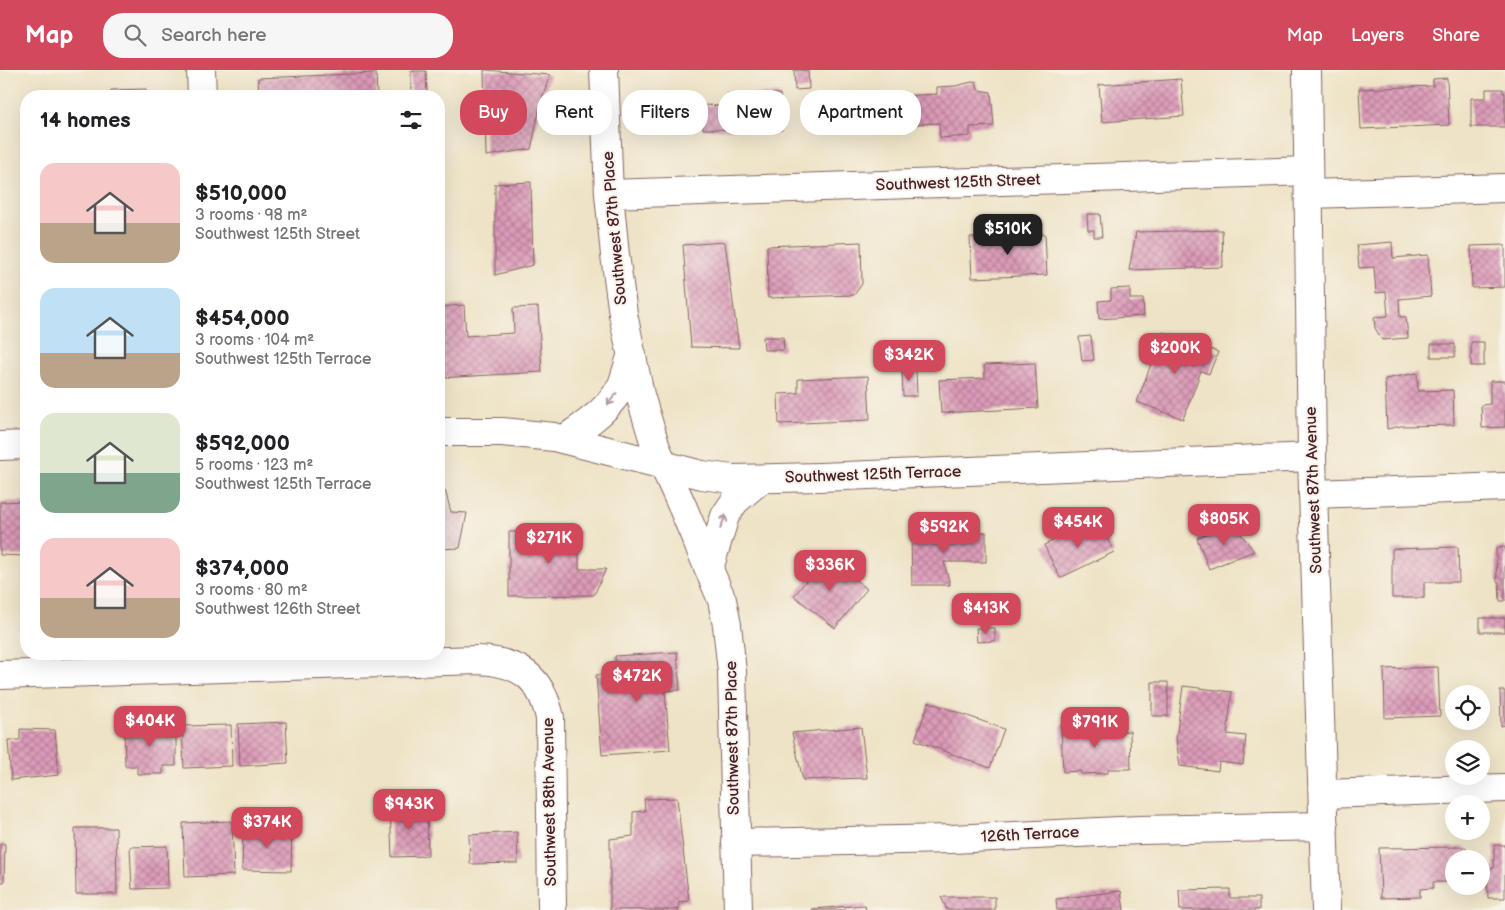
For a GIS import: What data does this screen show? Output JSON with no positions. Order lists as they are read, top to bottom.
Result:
{
  "streets": {
    "street": [
      "Southwest 125th Street",
      "Southwest 87th Place",
      "Southwest 125th Terrace",
      "Southwest 87th Avenue",
      "Southwest 88th Avenue",
      "126th Terrace"
    ]
  },
  "crossings": [
    ["Southwest 125th Street", "Southwest 87th Place"],
    ["Southwest 125th Street", "Southwest 87th Avenue"],
    ["Southwest 87th Place", "Southwest 125th Terrace"],
    ["Southwest 87th Place", "126th Terrace"],
    ["Southwest 125th Terrace", "Southwest 87th Avenue"],
    ["Southwest 87th Avenue", "126th Terrace"]
  ],
  "page": {
    "header": "Map",
    "search": "Search here",
    "nav": ["Map", "Layers", "Share"],
    "chip": [
      "Buy",
      "Rent",
      "Filters",
      "New",
      "Apartment"
    ],
    "heading": "14 homes",
    "list": [
      {
        "name": "$510,000",
        "note": "3 rooms · 98 m² · Southwest 125th Street"
      },
      {
        "name": "$454,000",
        "note": "3 rooms · 104 m² · Southwest 125th Terrace"
      },
      {
        "name": "$592,000",
        "note": "5 rooms · 123 m² · Southwest 125th Terrace"
      },
      {
        "name": "$374,000",
        "note": "3 rooms · 80 m² · Southwest 126th Street"
      }
    ],
    "price": [
      "$510K",
      "$200K",
      "$342K",
      "$805K",
      "$454K",
      "$592K",
      "$271K",
      "$336K",
      "$413K",
      "$472K",
      "$404K",
      "$791K",
      "$943K",
      "$374K"
    ],
    "map_buttons": ["+", "−"]
  }
}
